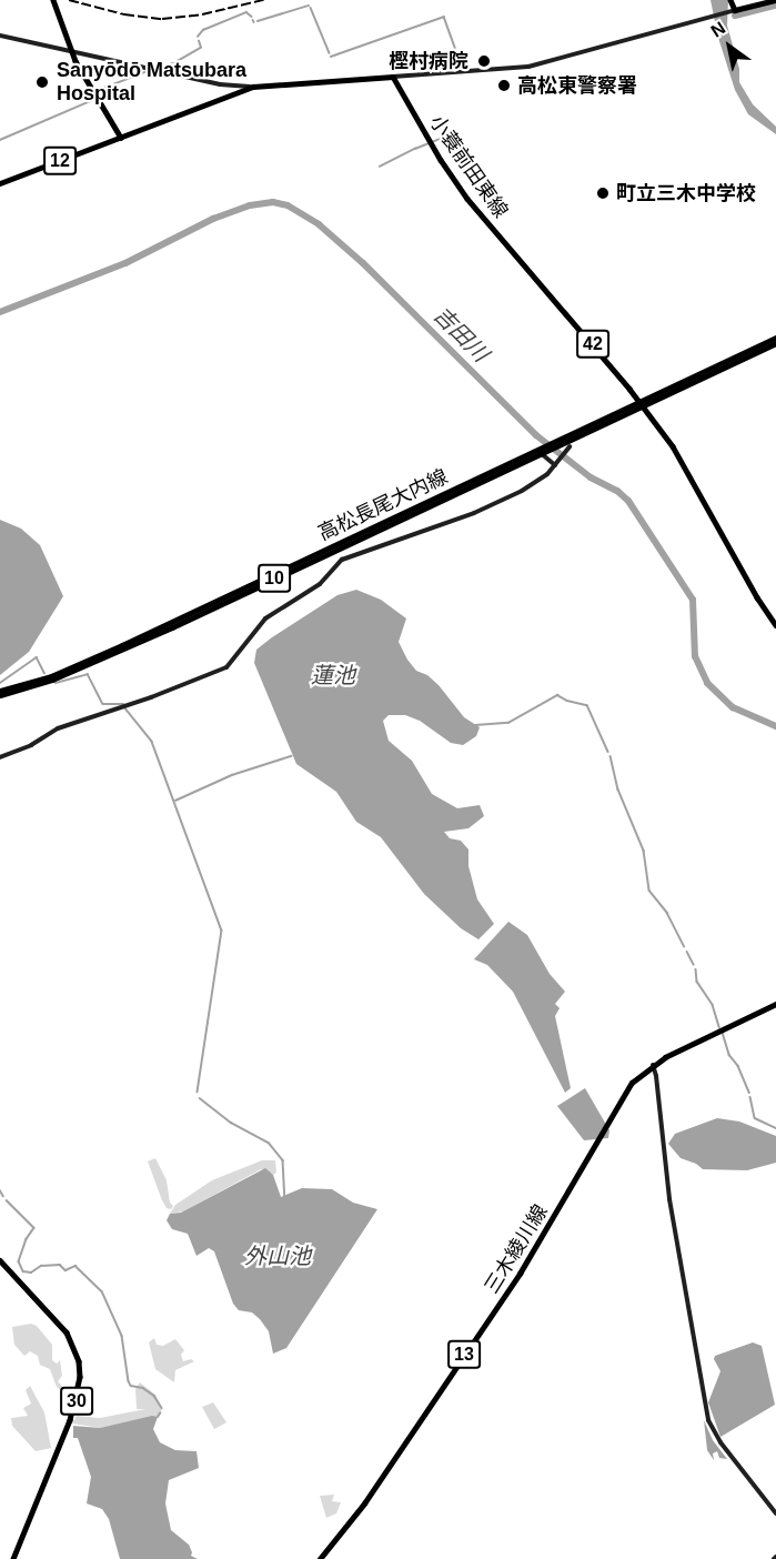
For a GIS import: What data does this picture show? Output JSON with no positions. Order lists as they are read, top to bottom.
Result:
{
  "streets": {
    "main road": [
      "12",
      "小蓑前田東線",
      "42",
      "高松長尾大内線",
      "10",
      "三木綾川線",
      "13",
      "30"
    ]
  },
  "crossings": [
    ["小蓑前田東線", "高松長尾大内線"]
  ],
  "water": ["吉田川", "蓮池", "外山池"],
  "places": [
    "樫村病院",
    "Sanyōdō Matsubara Hospital",
    "高松東警察署",
    "町立三木中学校"
  ],
  "north": "top left"
}
